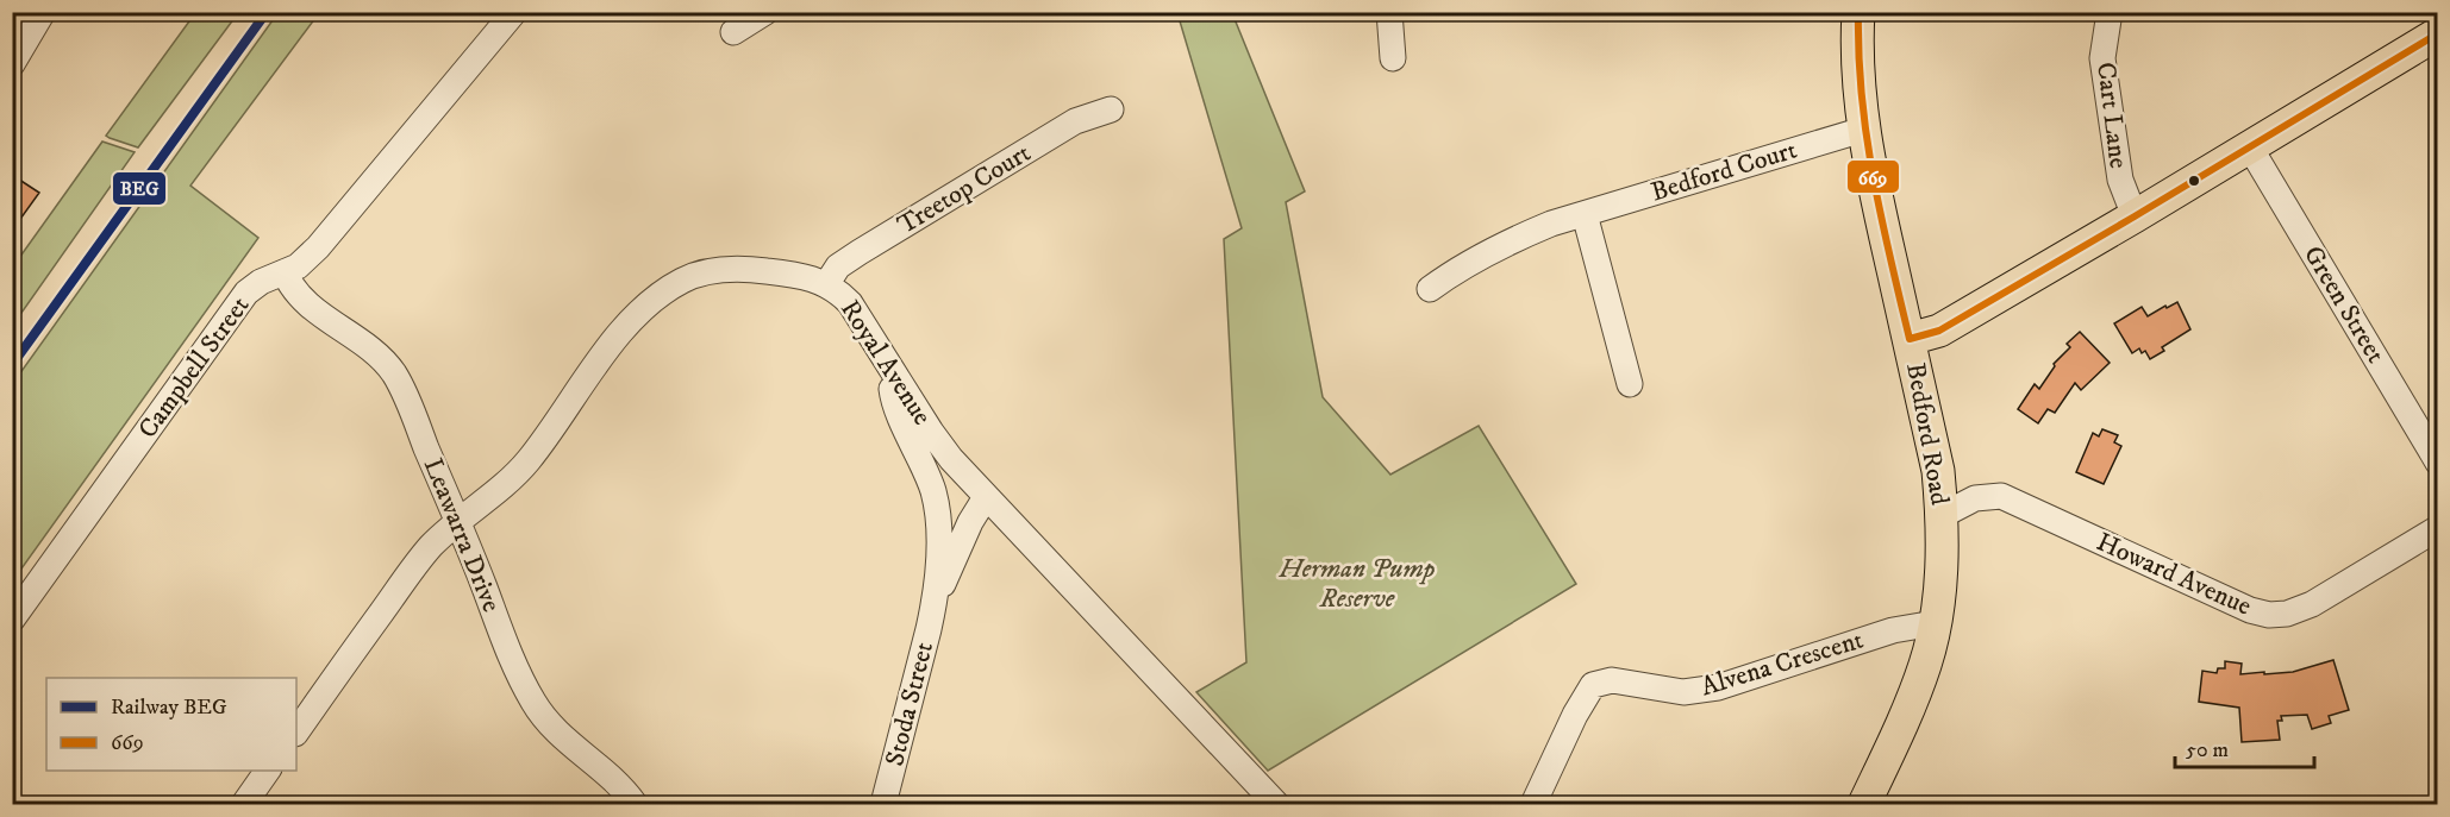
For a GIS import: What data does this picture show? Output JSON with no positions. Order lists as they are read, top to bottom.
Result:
{
  "streets": {
    "main road": ["Bedford Road"],
    "street": [
      "Cart Lane",
      "Bedford Court",
      "Treetop Court",
      "Green Street",
      "Royal Avenue",
      "Campbell Street",
      "Leawarra Drive",
      "Howard Avenue",
      "Alvena Crescent",
      "Stoda Street"
    ]
  },
  "crossings": [
    ["Bedford Court", "Bedford Road"],
    ["Treetop Court", "Royal Avenue"],
    ["Royal Avenue", "Leawarra Drive"],
    ["Royal Avenue", "Stoda Street"],
    ["Campbell Street", "Leawarra Drive"],
    ["Bedford Road", "Howard Avenue"],
    ["Bedford Road", "Alvena Crescent"]
  ],
  "parks": ["Herman Pump Reserve"],
  "lines": ["rail line BEG", "transit line 669"],
  "legend": ["Railway BEG", "669"],
  "scale_bar": "50 m"
}
